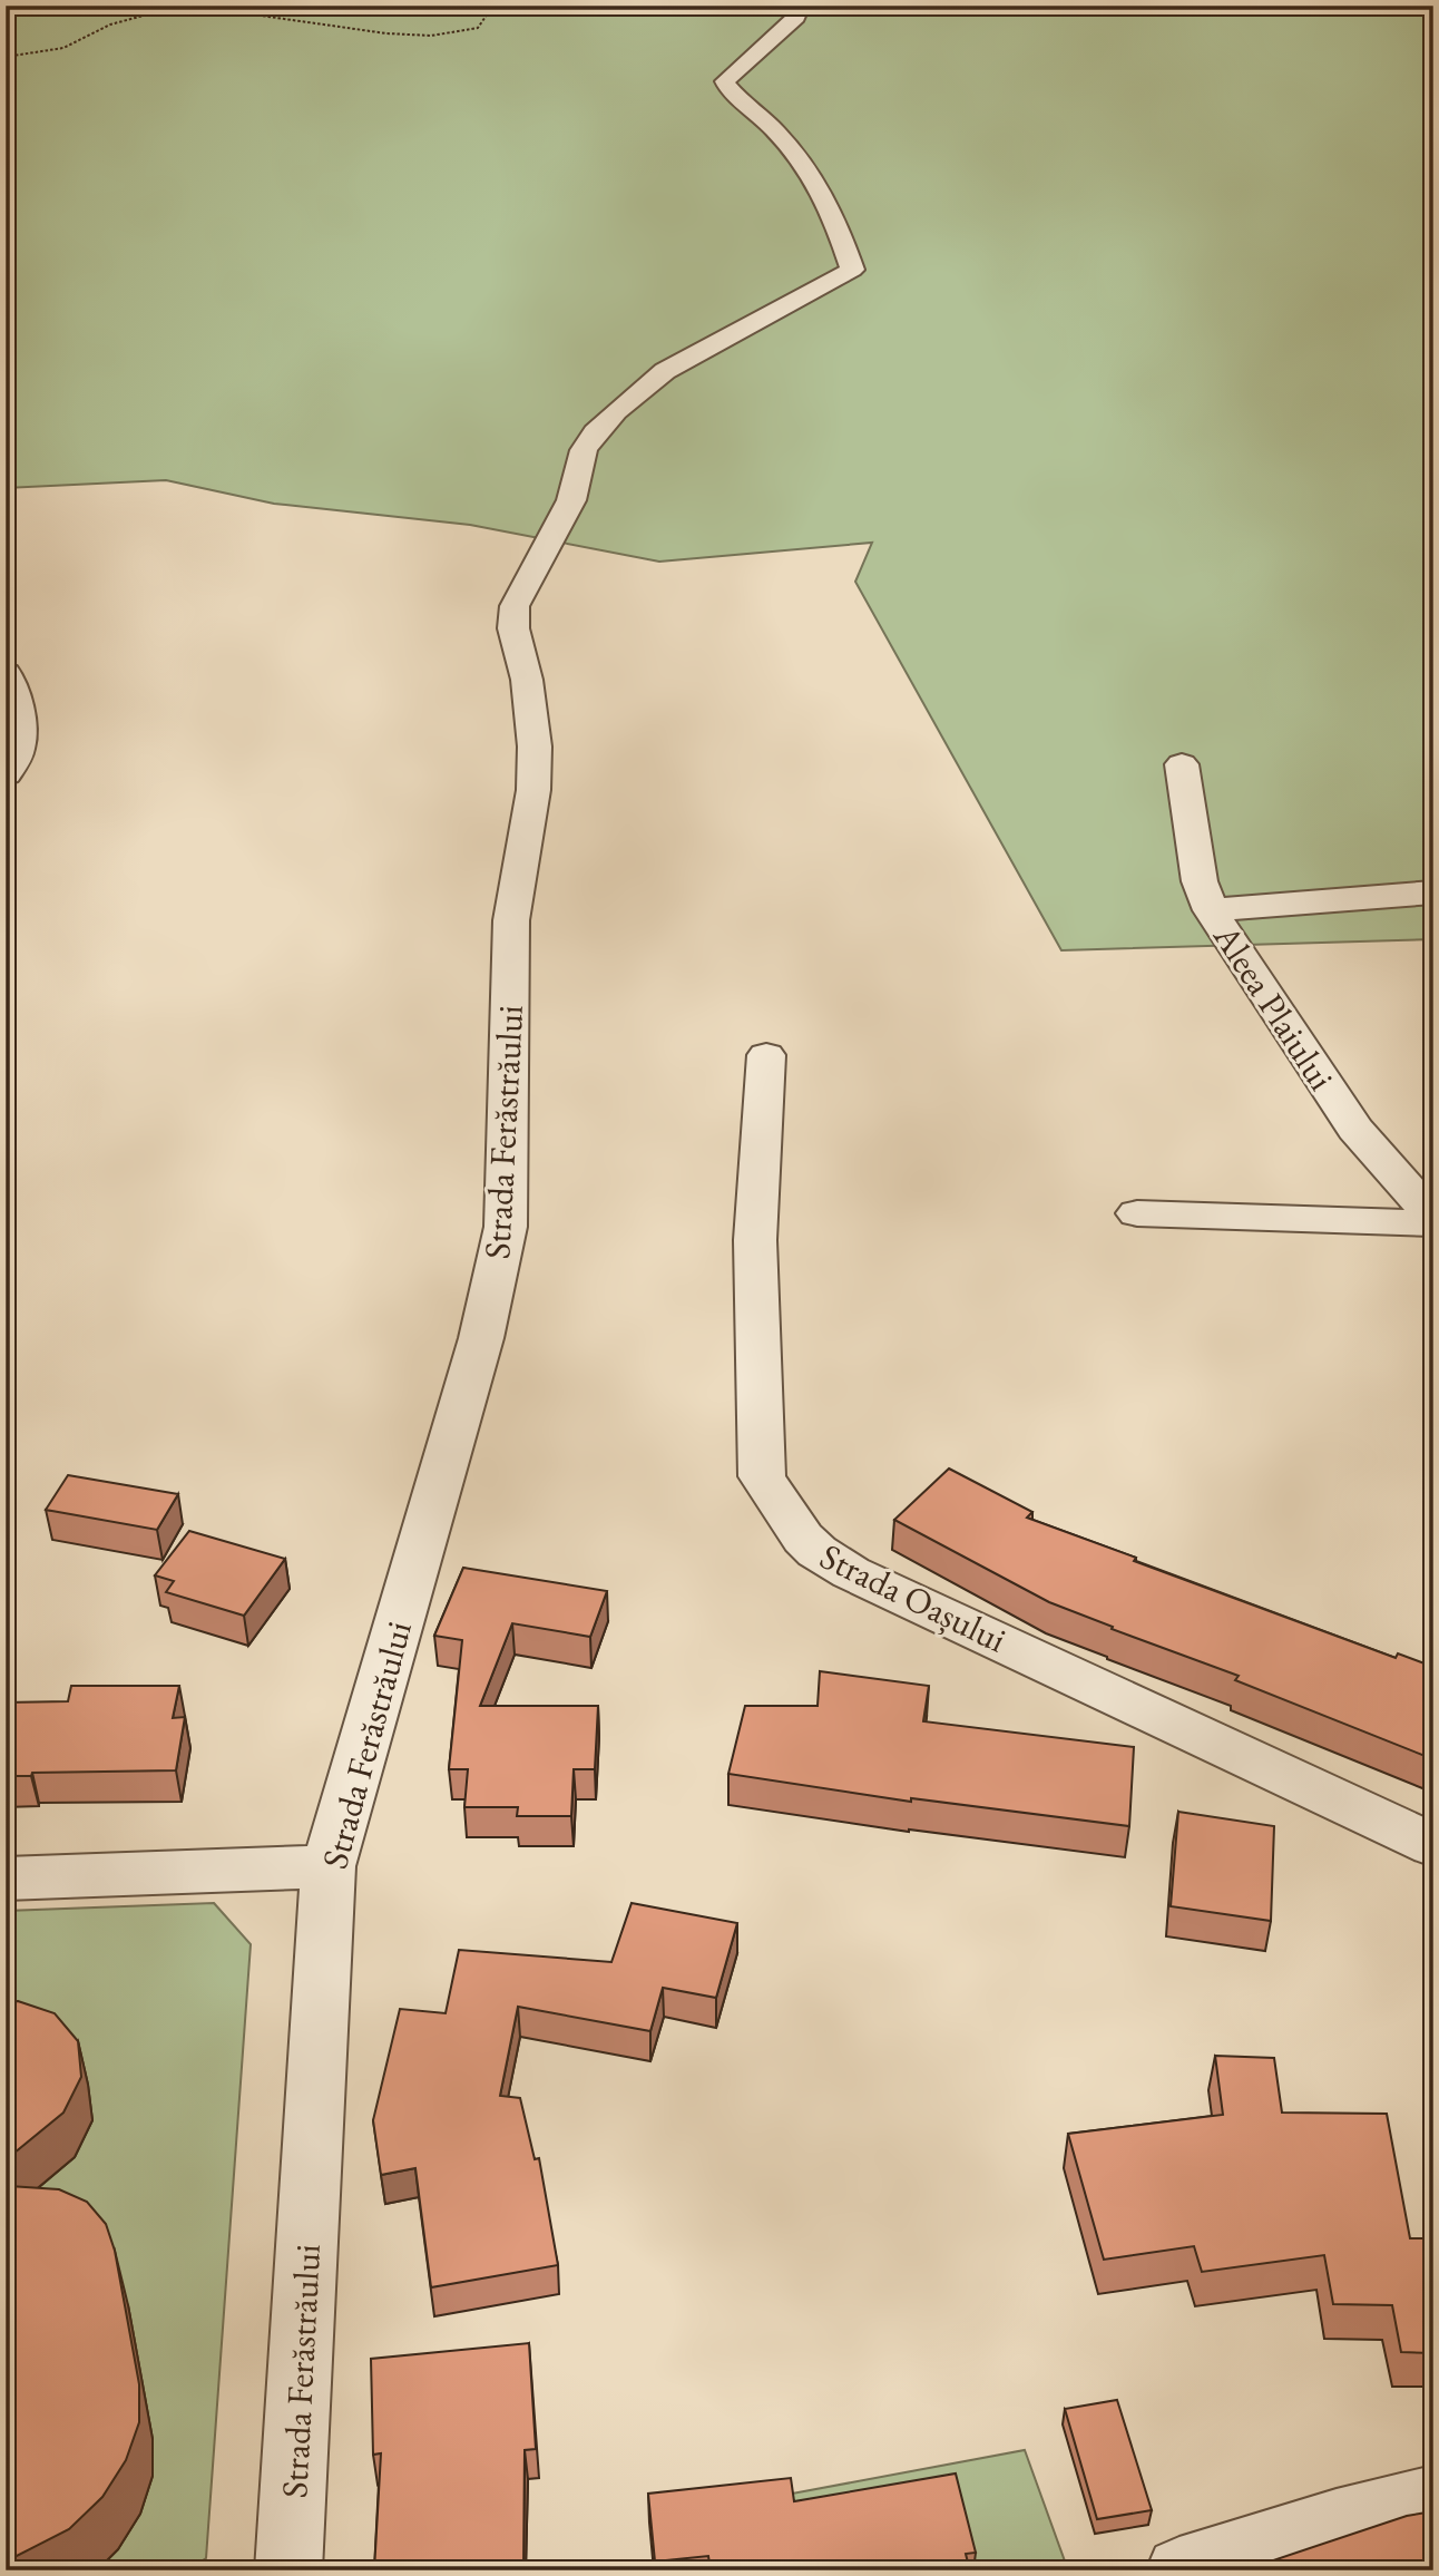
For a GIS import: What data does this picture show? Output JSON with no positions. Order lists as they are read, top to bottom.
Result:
{
  "streets": {
    "street": ["Aleea Plaiului", "Strada Ferăstrăului", "Strada Oașului"]
  }
}
